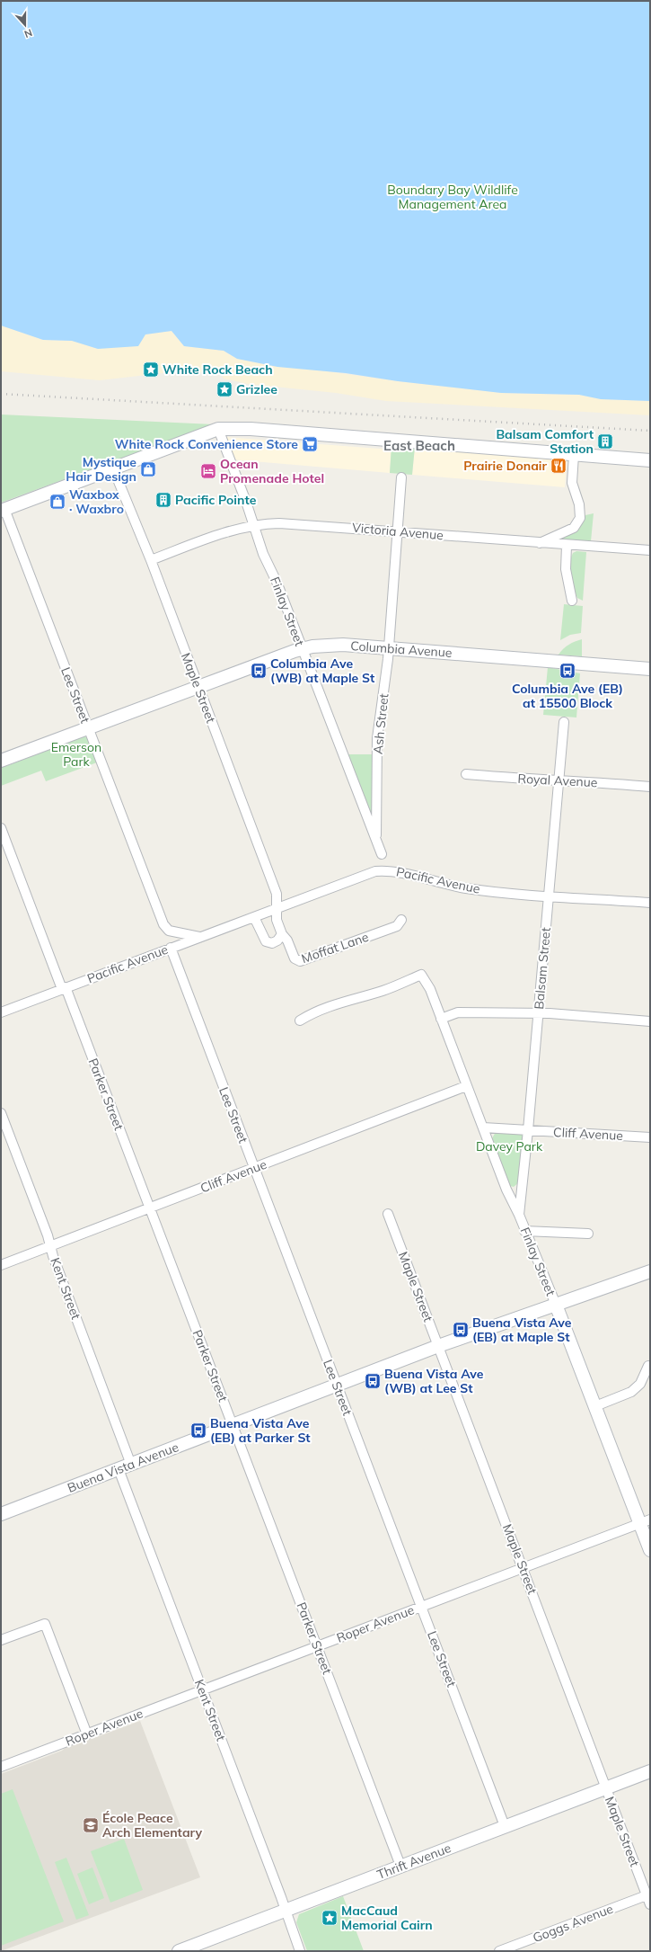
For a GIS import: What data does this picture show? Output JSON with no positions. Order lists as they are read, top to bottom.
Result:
{
  "streets": {
    "street": [
      "Victoria Avenue",
      "Finlay Street",
      "Columbia Avenue",
      "Maple Street",
      "Lee Street",
      "Ash Street",
      "Royal Avenue",
      "Pacific Avenue",
      "Moffat Lane",
      "Balsam Street",
      "Parker Street",
      "Cliff Avenue",
      "Kent Street",
      "Buena Vista Avenue",
      "Roper Avenue",
      "Thrift Avenue",
      "Goggs Avenue"
    ]
  },
  "crossings": [
    ["Victoria Avenue", "Finlay Street"],
    ["Victoria Avenue", "Maple Street"],
    ["Victoria Avenue", "Ash Street"],
    ["Finlay Street", "Columbia Avenue"],
    ["Finlay Street", "Ash Street"],
    ["Finlay Street", "Balsam Street"],
    ["Finlay Street", "Cliff Avenue"],
    ["Finlay Street", "Buena Vista Avenue"],
    ["Finlay Street", "Roper Avenue"],
    ["Columbia Avenue", "Maple Street"],
    ["Columbia Avenue", "Lee Street"],
    ["Columbia Avenue", "Ash Street"],
    ["Maple Street", "Pacific Avenue"],
    ["Maple Street", "Buena Vista Avenue"],
    ["Maple Street", "Roper Avenue"],
    ["Maple Street", "Thrift Avenue"],
    ["Maple Street", "Goggs Avenue"],
    ["Lee Street", "Pacific Avenue"],
    ["Lee Street", "Cliff Avenue"],
    ["Lee Street", "Buena Vista Avenue"],
    ["Lee Street", "Roper Avenue"],
    ["Lee Street", "Thrift Avenue"],
    ["Royal Avenue", "Balsam Street"],
    ["Pacific Avenue", "Balsam Street"],
    ["Pacific Avenue", "Parker Street"],
    ["Balsam Street", "Cliff Avenue"],
    ["Parker Street", "Cliff Avenue"],
    ["Parker Street", "Buena Vista Avenue"],
    ["Parker Street", "Roper Avenue"],
    ["Parker Street", "Thrift Avenue"],
    ["Cliff Avenue", "Kent Street"],
    ["Kent Street", "Buena Vista Avenue"],
    ["Kent Street", "Roper Avenue"],
    ["Kent Street", "Thrift Avenue"]
  ],
  "districts": ["East Beach"],
  "parks": ["Boundary Bay Wildlife Management Area", "Emerson Park", "Davey Park"],
  "places": {
    "place": ["White Rock Beach", "Grizlee", "MacCaud Memorial Cairn"],
    "building": ["Balsam Comfort Station", "Pacific Pointe"],
    "supermarket": ["White Rock Convenience Store"],
    "restaurant": ["Prairie Donair"],
    "shop": ["Mystique Hair Design", "Waxbox · Waxbro"],
    "hotel": ["Ocean Promenade Hotel"],
    "bus stop": [
      "Columbia Ave (WB) at Maple St",
      "Columbia Ave (EB) at 15500 Block",
      "Buena Vista Ave (EB) at Maple St",
      "Buena Vista Ave (WB) at Lee St",
      "Buena Vista Ave (EB) at Parker St"
    ],
    "school or university": ["École Peace Arch Elementary"]
  },
  "north": "bottom"
}
